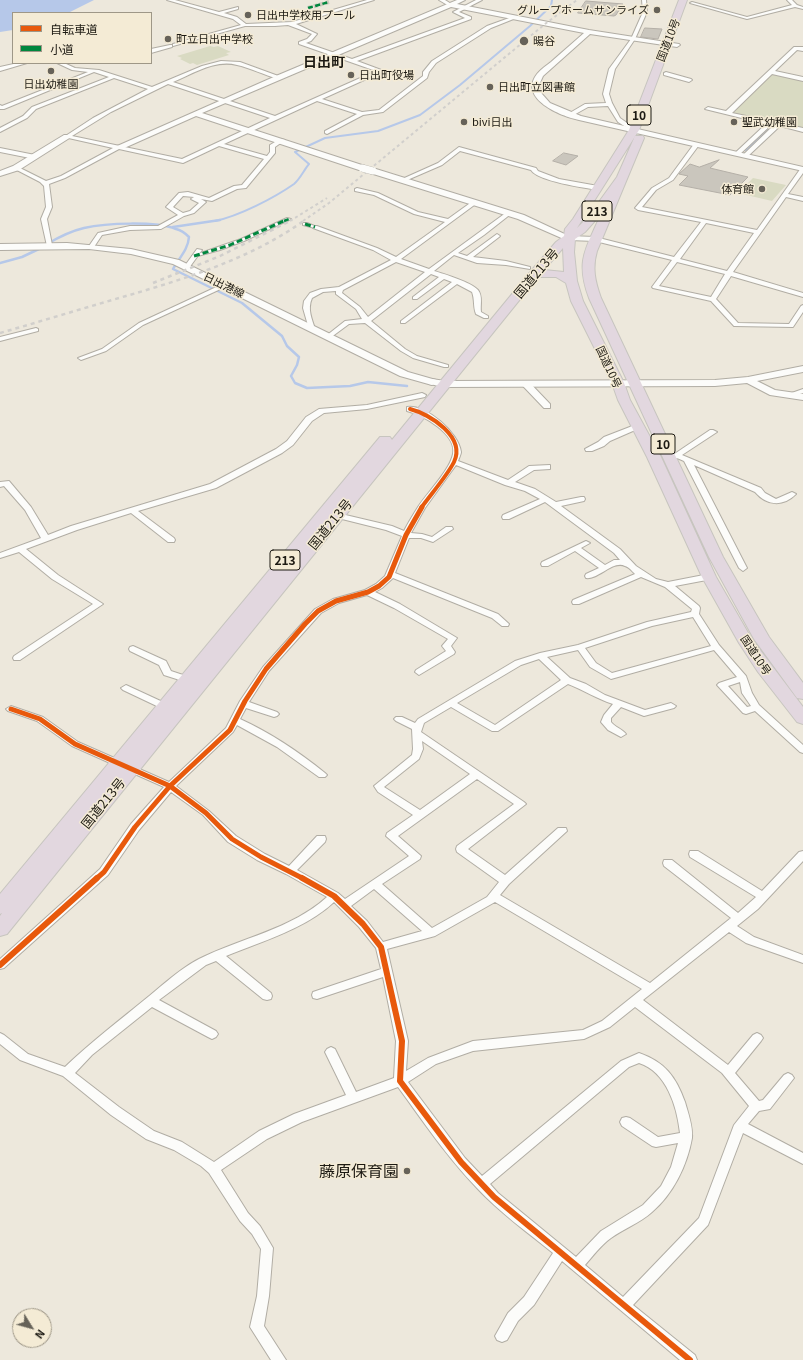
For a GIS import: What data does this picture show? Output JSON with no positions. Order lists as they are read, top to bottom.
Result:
{
  "streets": {
    "highway": [
      "国道10号",
      "10",
      "213",
      "国道213号"
    ],
    "main road": ["日出港線"]
  },
  "crossings": [
    ["国道10号", "国道213号"],
    ["国道213号", "日出港線"]
  ],
  "districts": ["日出町"],
  "places": [
    "グループホームサンライズ",
    "日出中学校用プール",
    "町立日出中学校",
    "暘谷",
    "日出幼稚園",
    "日出町役場",
    "日出町立図書館",
    "bivi日出",
    "聖武幼稚園",
    "体育館",
    "藤原保育園"
  ],
  "legend": ["自転車道", "小道"],
  "north": "bottom right"
}
